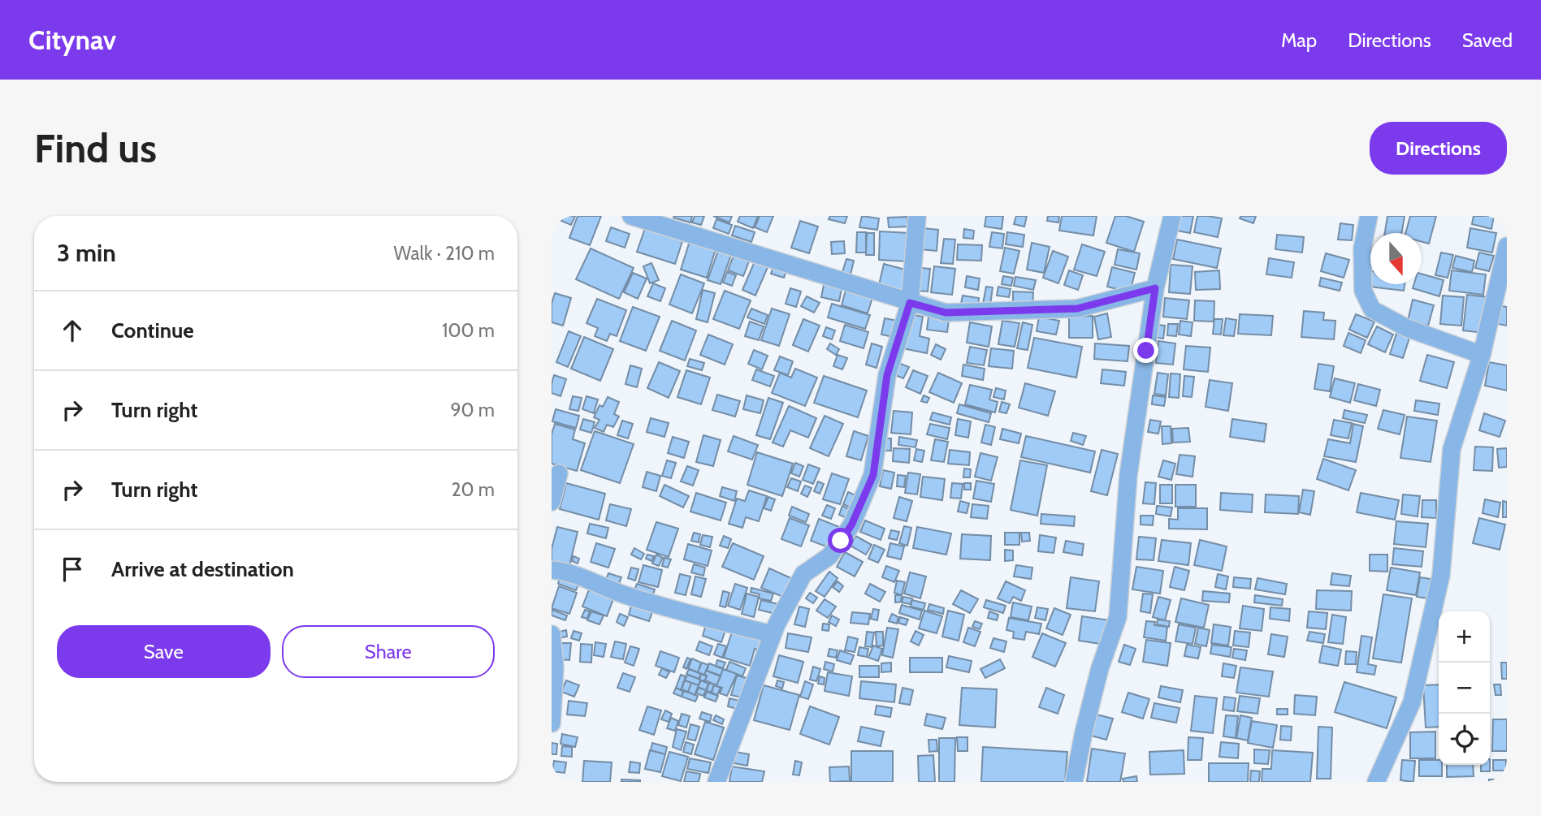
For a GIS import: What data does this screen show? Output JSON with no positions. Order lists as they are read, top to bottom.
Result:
{
  "north": "bottom",
  "page": {
    "header": "Citynav",
    "nav": ["Map", "Directions", "Saved"],
    "buttons": [
      "Directions",
      ["Save", "Share"]
    ],
    "title": "Find us",
    "heading": ["3 min", "Walk · 210 m"],
    "list": [
      ["Continue", "100 m"],
      ["Turn right", "90 m"],
      ["Turn right", "20 m"],
      "Arrive at destination"
    ],
    "map_buttons": ["+", "−"]
  }
}
